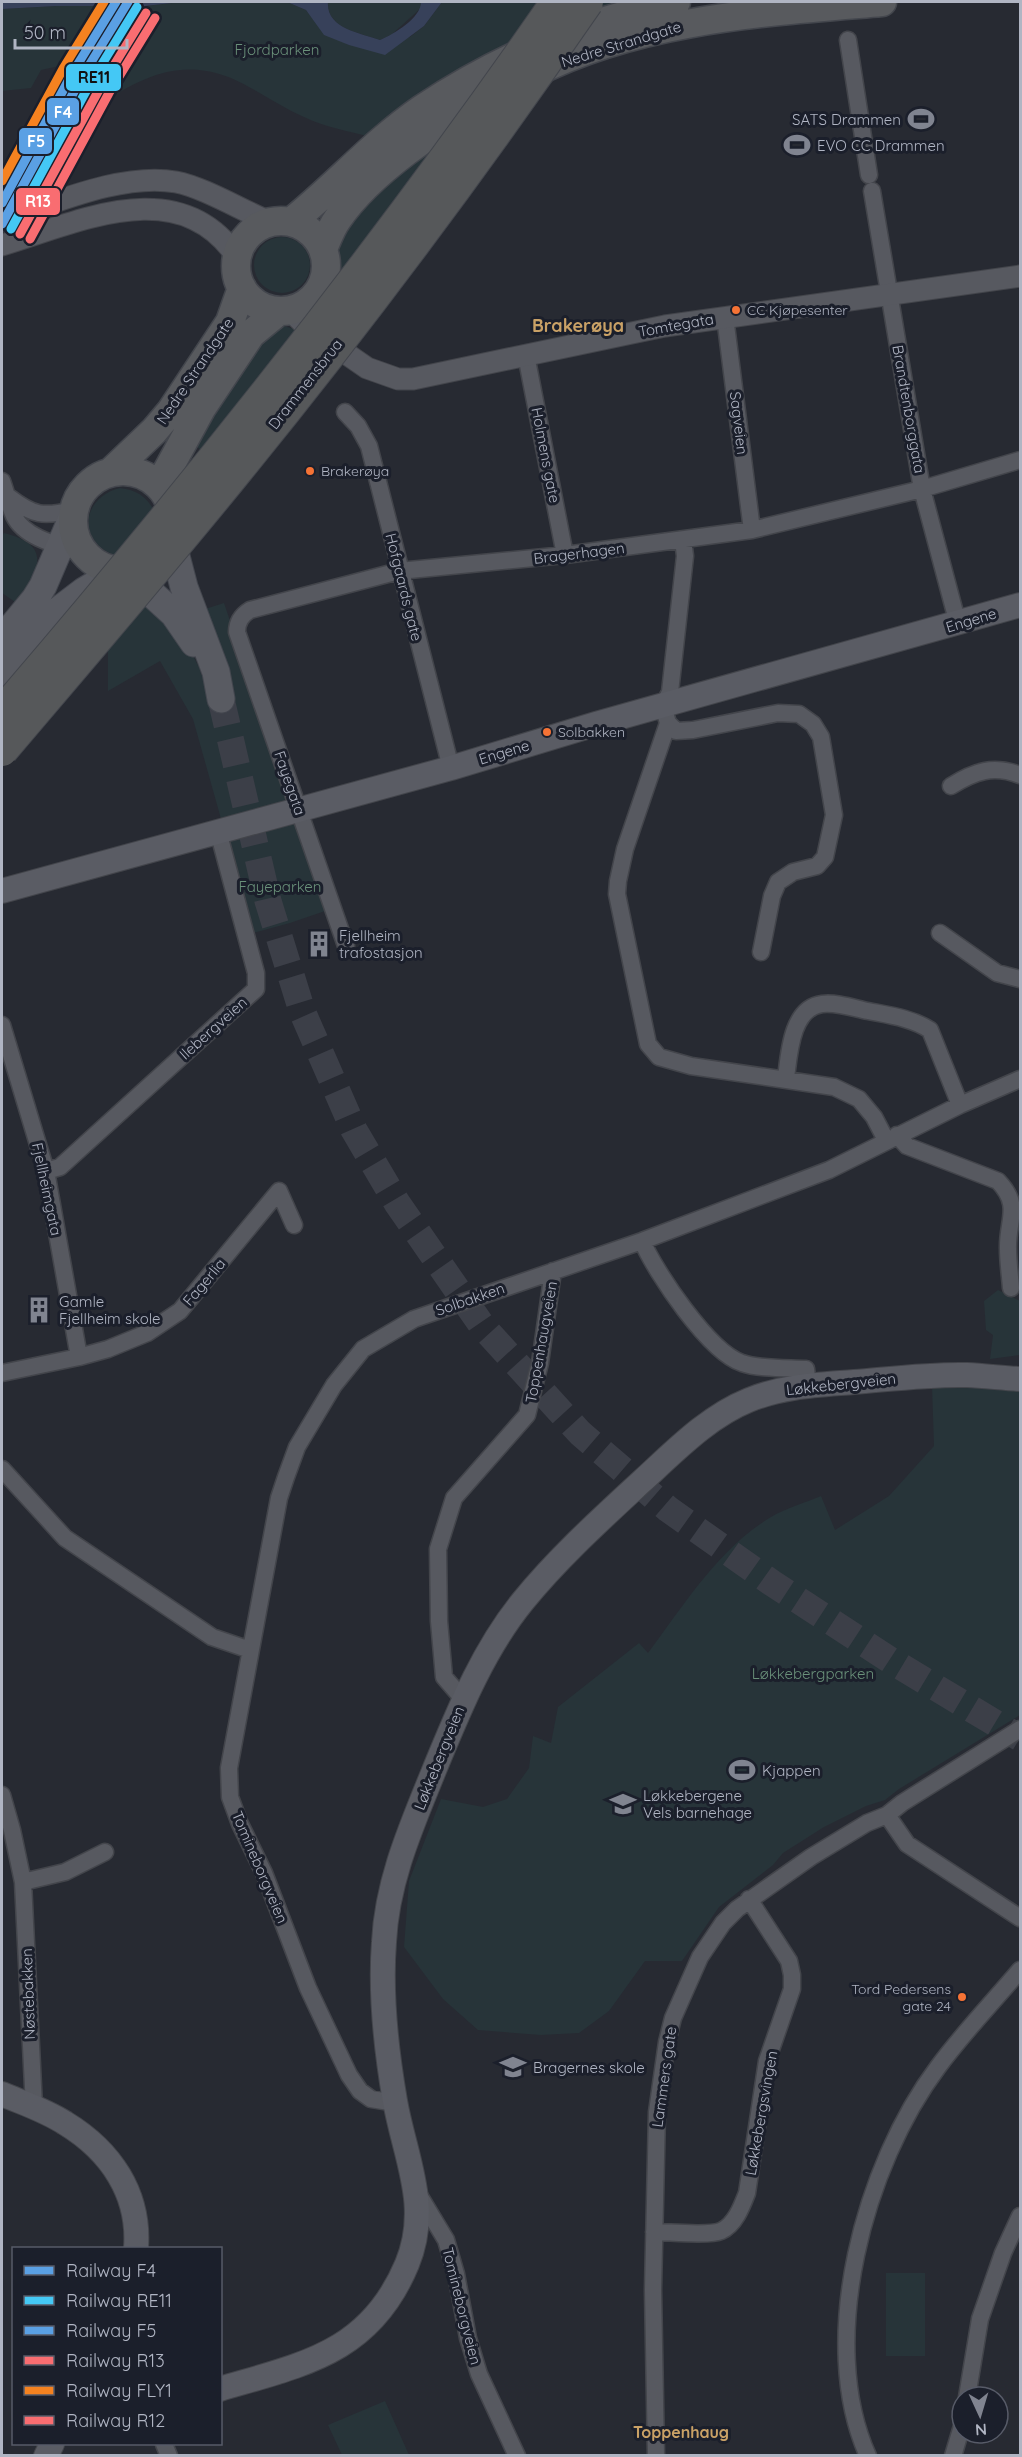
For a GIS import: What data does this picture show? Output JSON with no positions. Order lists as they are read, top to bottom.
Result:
{
  "streets": {
    "highway": ["Nedre Strandgate", "Drammensbrua"],
    "main road": ["Engene", "Løkkebergveien"],
    "street": [
      "Tomtegata",
      "Brandtenborggata",
      "Sagveien",
      "Holmens gate",
      "Bragerhagen",
      "Hofgaards gate",
      "Fayegata",
      "Ilebergveien",
      "Fjellheimgata",
      "Fagerlia",
      "Solbakken",
      "Toppenhaugveien",
      "Tomineborgveien",
      "Nøstebakken",
      "Lammers gate",
      "Løkkebergsvingen"
    ]
  },
  "crossings": [
    ["Nedre Strandgate", "Tomtegata"],
    ["Tomtegata", "Brandtenborggata"],
    ["Tomtegata", "Sagveien"],
    ["Tomtegata", "Holmens gate"],
    ["Brandtenborggata", "Bragerhagen"],
    ["Brandtenborggata", "Engene"],
    ["Sagveien", "Bragerhagen"],
    ["Holmens gate", "Bragerhagen"],
    ["Bragerhagen", "Hofgaards gate"],
    ["Bragerhagen", "Fayegata"],
    ["Hofgaards gate", "Engene"],
    ["Engene", "Fayegata"],
    ["Engene", "Ilebergveien"],
    ["Ilebergveien", "Fjellheimgata"],
    ["Fjellheimgata", "Fagerlia"],
    ["Solbakken", "Toppenhaugveien"],
    ["Solbakken", "Tomineborgveien"],
    ["Toppenhaugveien", "Løkkebergveien"],
    ["Løkkebergveien", "Tomineborgveien"],
    ["Lammers gate", "Løkkebergsvingen"]
  ],
  "districts": ["Brakerøya", "Toppenhaug"],
  "parks": ["Fjordparken", "Fayeparken", "Løkkebergparken"],
  "places": {
    "sports": ["SATS Drammen", "EVO CC Drammen", "Kjappen"],
    "other": [
      "CC Kjøpesenter",
      "Brakerøya",
      "Solbakken",
      "Tord Pedersens gate 24"
    ],
    "building": ["Fjellheim trafostasjon", "Gamle Fjellheim skole"],
    "school or university": ["Løkkebergene Vels barnehage", "Bragernes skole"]
  },
  "lines": [
    "rail line F4",
    "rail line F5",
    "rail line FLY1",
    "rail line RE11",
    "rail line R13",
    "rail line R12"
  ],
  "legend": [
    "Railway F4",
    "Railway RE11",
    "Railway F5",
    "Railway R13",
    "Railway FLY1",
    "Railway R12"
  ],
  "scale_bar": "50 m",
  "north": "bottom"
}
